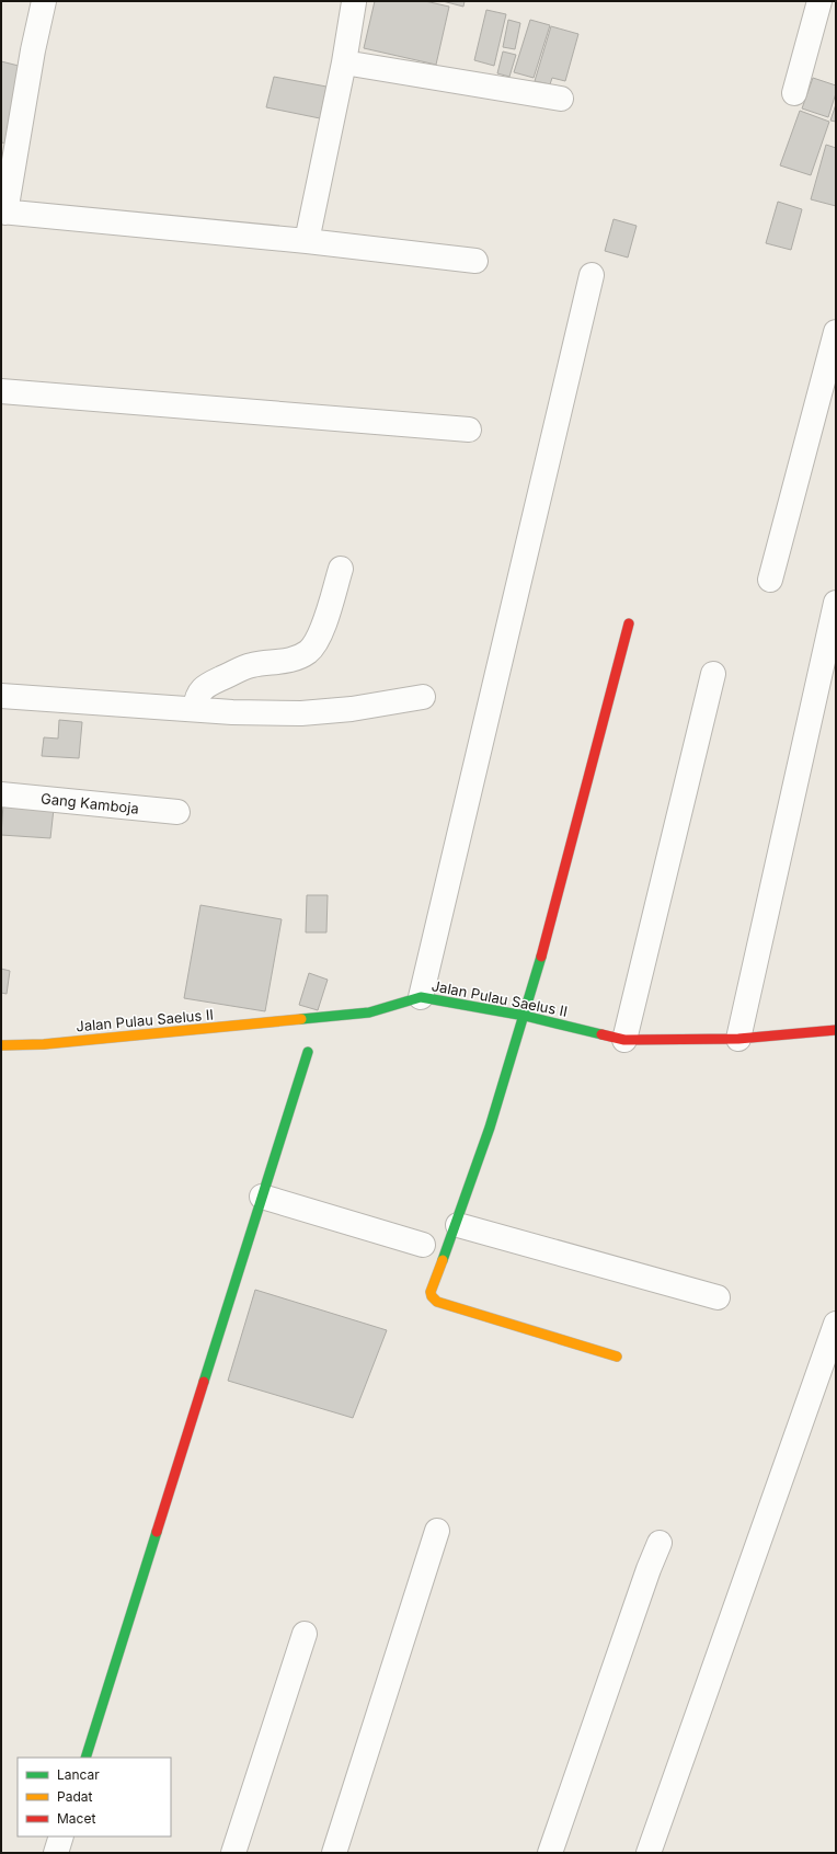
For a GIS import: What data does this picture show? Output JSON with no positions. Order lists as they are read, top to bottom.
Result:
{
  "streets": {
    "street": ["Gang Kamboja", "Jalan Pulau Saelus II"]
  },
  "legend": ["Lancar", "Padat", "Macet"]
}
